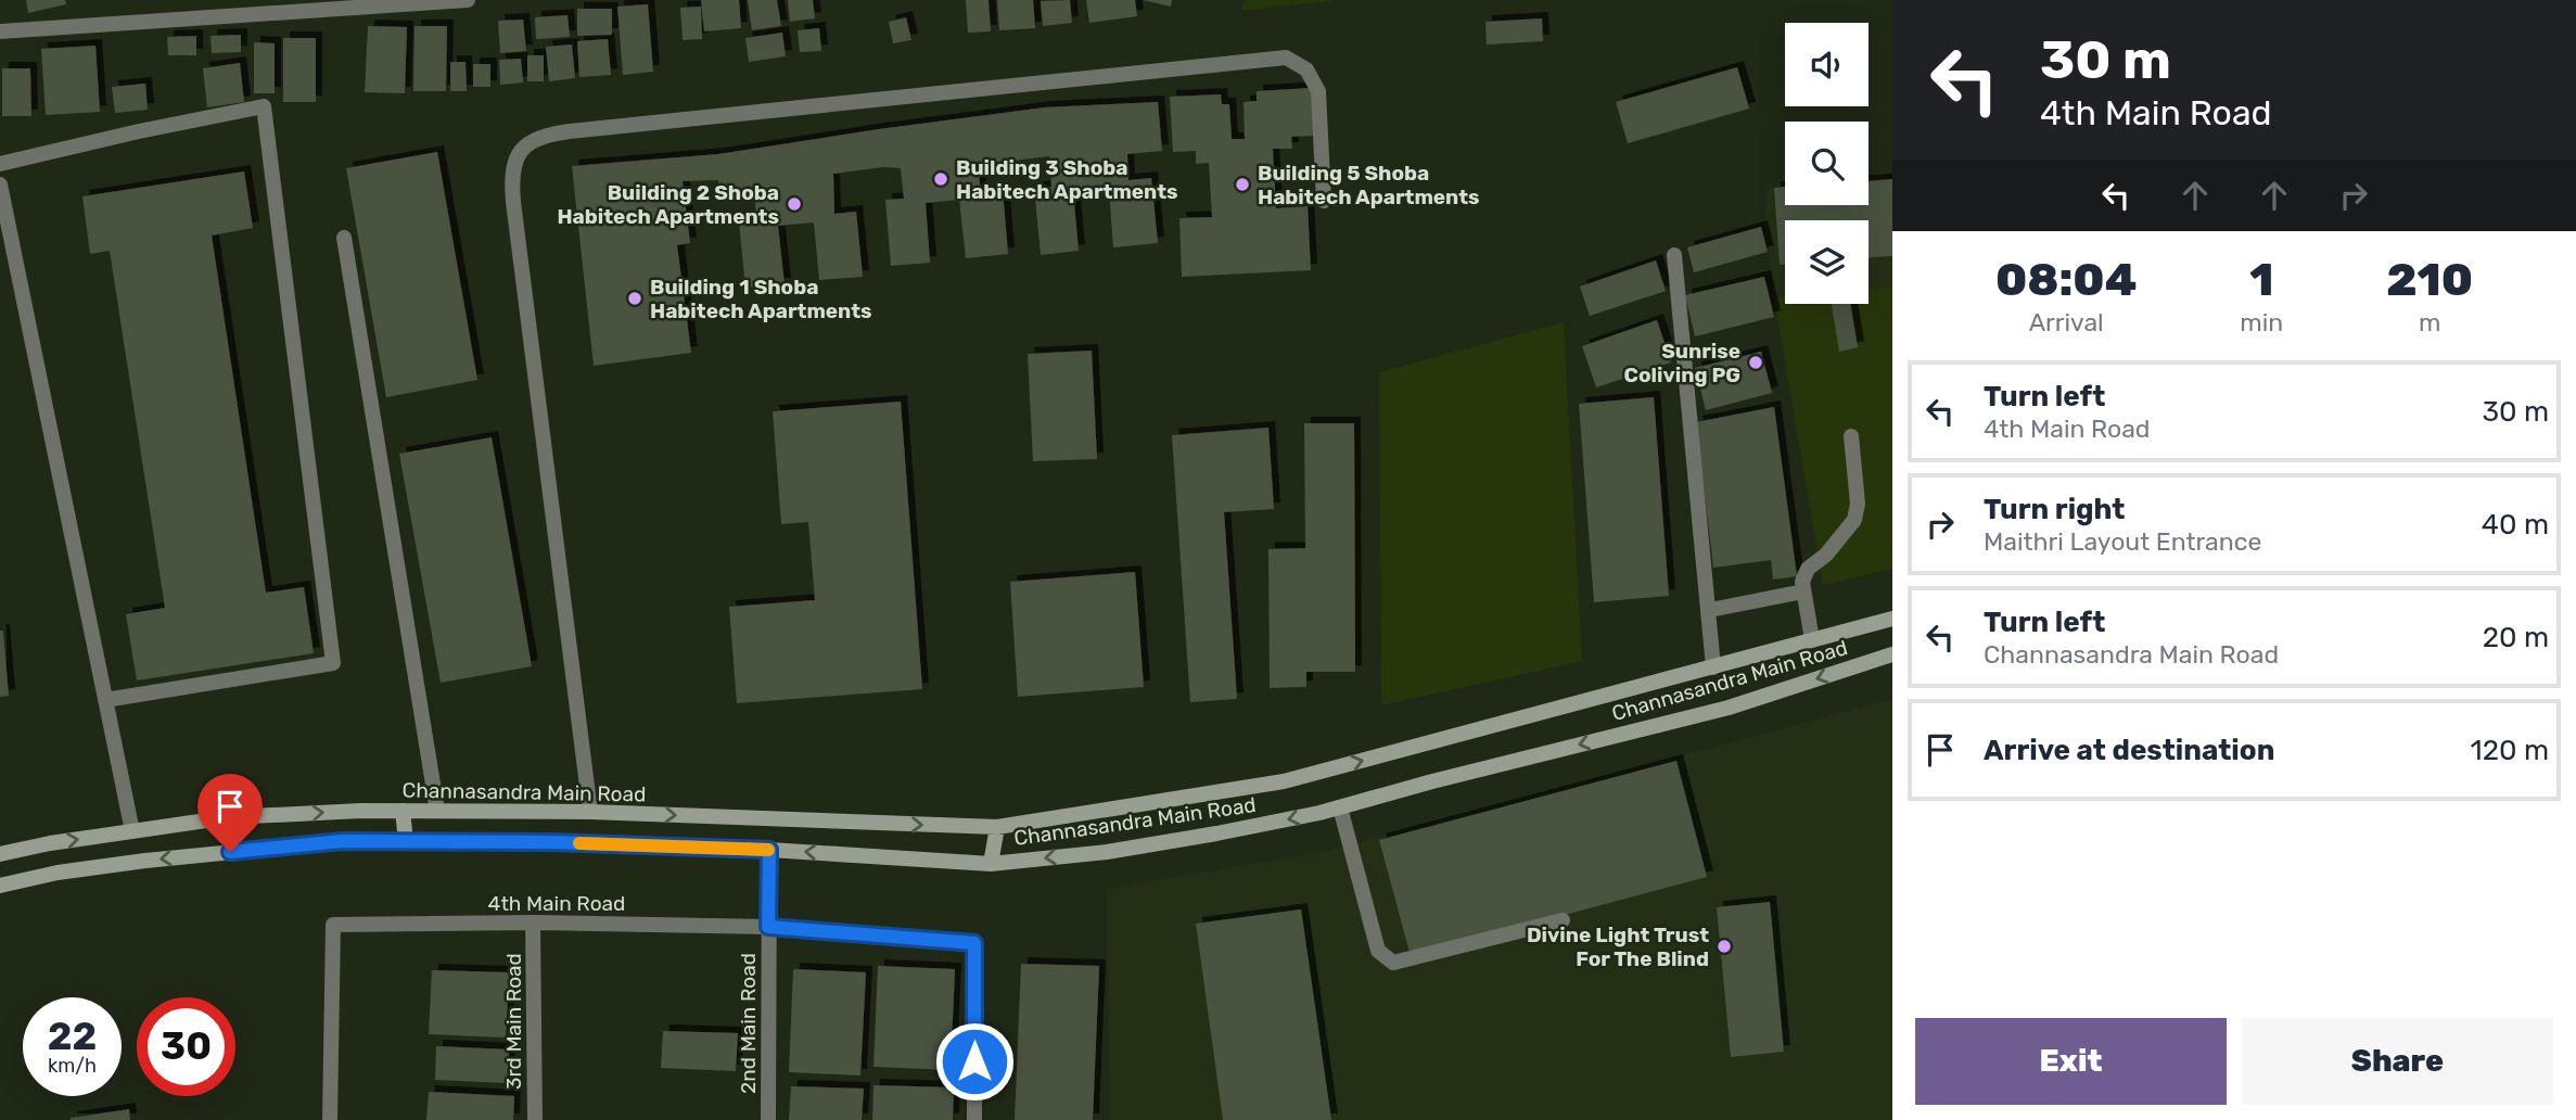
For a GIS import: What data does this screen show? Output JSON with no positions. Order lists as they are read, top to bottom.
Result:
{
  "streets": {
    "main road": ["Channasandra Main Road"],
    "street": ["4th Main Road", "3rd Main Road", "2nd Main Road"]
  },
  "crossings": [
    ["Channasandra Main Road", "2nd Main Road"],
    ["4th Main Road", "3rd Main Road"],
    ["4th Main Road", "2nd Main Road"]
  ],
  "places": [
    "Building 3 Shoba Habitech Apartments",
    "Building 5 Shoba Habitech Apartments",
    "Building 2 Shoba Habitech Apartments",
    "Building 1 Shoba Habitech Apartments",
    "Sunrise Coliving PG",
    "Divine Light Trust For The Blind"
  ],
  "page": {
    "turn": ["30 m", "4th Main Road"],
    "eta": [
      "08:04",
      "Arrival",
      "1",
      "min",
      "210",
      "m"
    ],
    "list": [
      {
        "name": "Turn left",
        "note": "4th Main Road",
        "value": "30 m"
      },
      {
        "name": "Turn right",
        "note": "Maithri Layout Entrance",
        "value": "40 m"
      },
      {
        "name": "Turn left",
        "note": "Channasandra Main Road",
        "value": "20 m"
      },
      {
        "name": "Arrive at destination",
        "value": "120 m"
      }
    ],
    "speed": "22 km/h",
    "limit": "30",
    "buttons": ["Exit", "Share"]
  }
}
